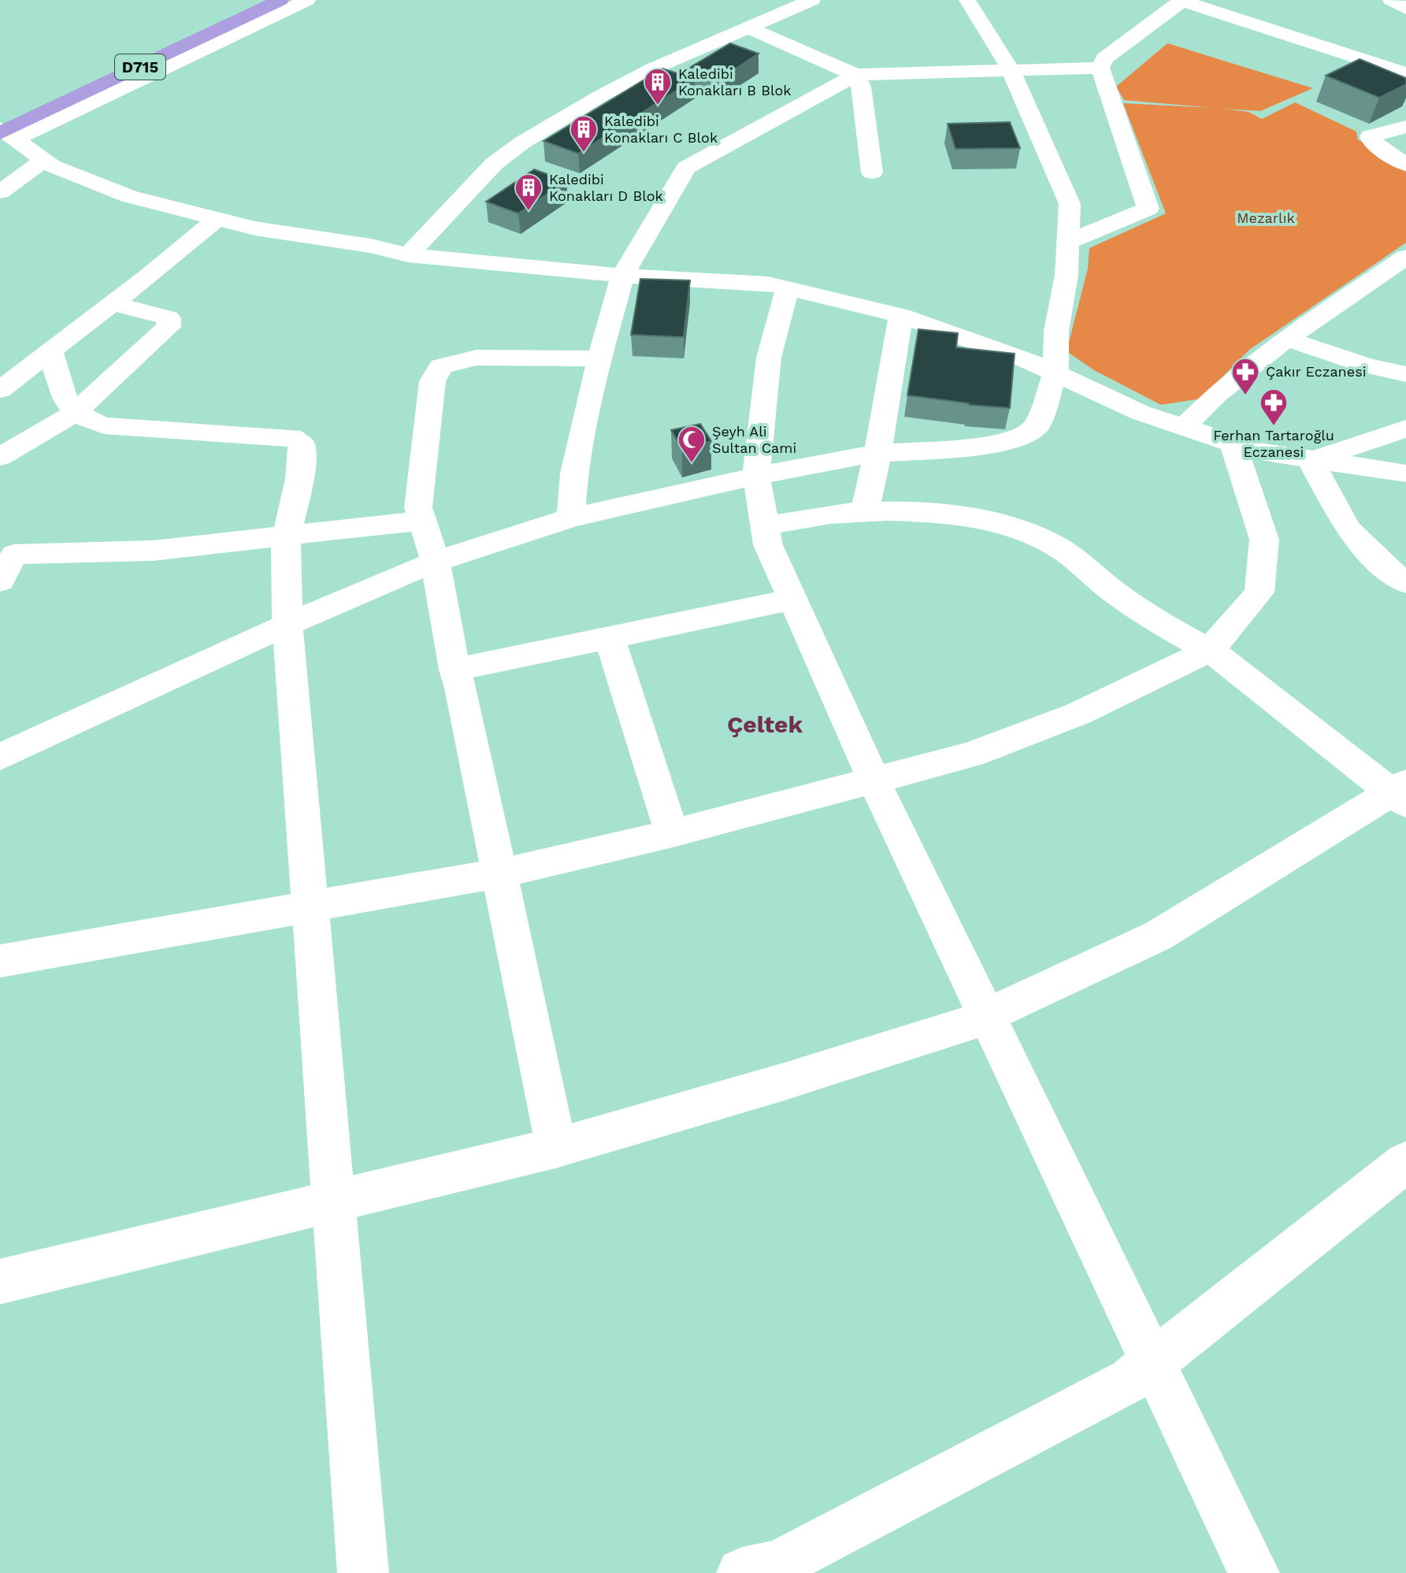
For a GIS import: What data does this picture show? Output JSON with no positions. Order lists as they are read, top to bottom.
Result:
{
  "streets": {
    "highway": ["D715"]
  },
  "districts": ["Çeltek"],
  "parks": ["Mezarlık"],
  "places": {
    "building": ["Kaledibi Konakları B Blok", "Kaledibi Konakları C Blok", "Kaledibi Konakları D Blok"],
    "pharmacy": ["Çakır Eczanesi", "Ferhan Tartaroğlu Eczanesi"],
    "mosque": ["Şeyh Ali Sultan Cami"]
  }
}
